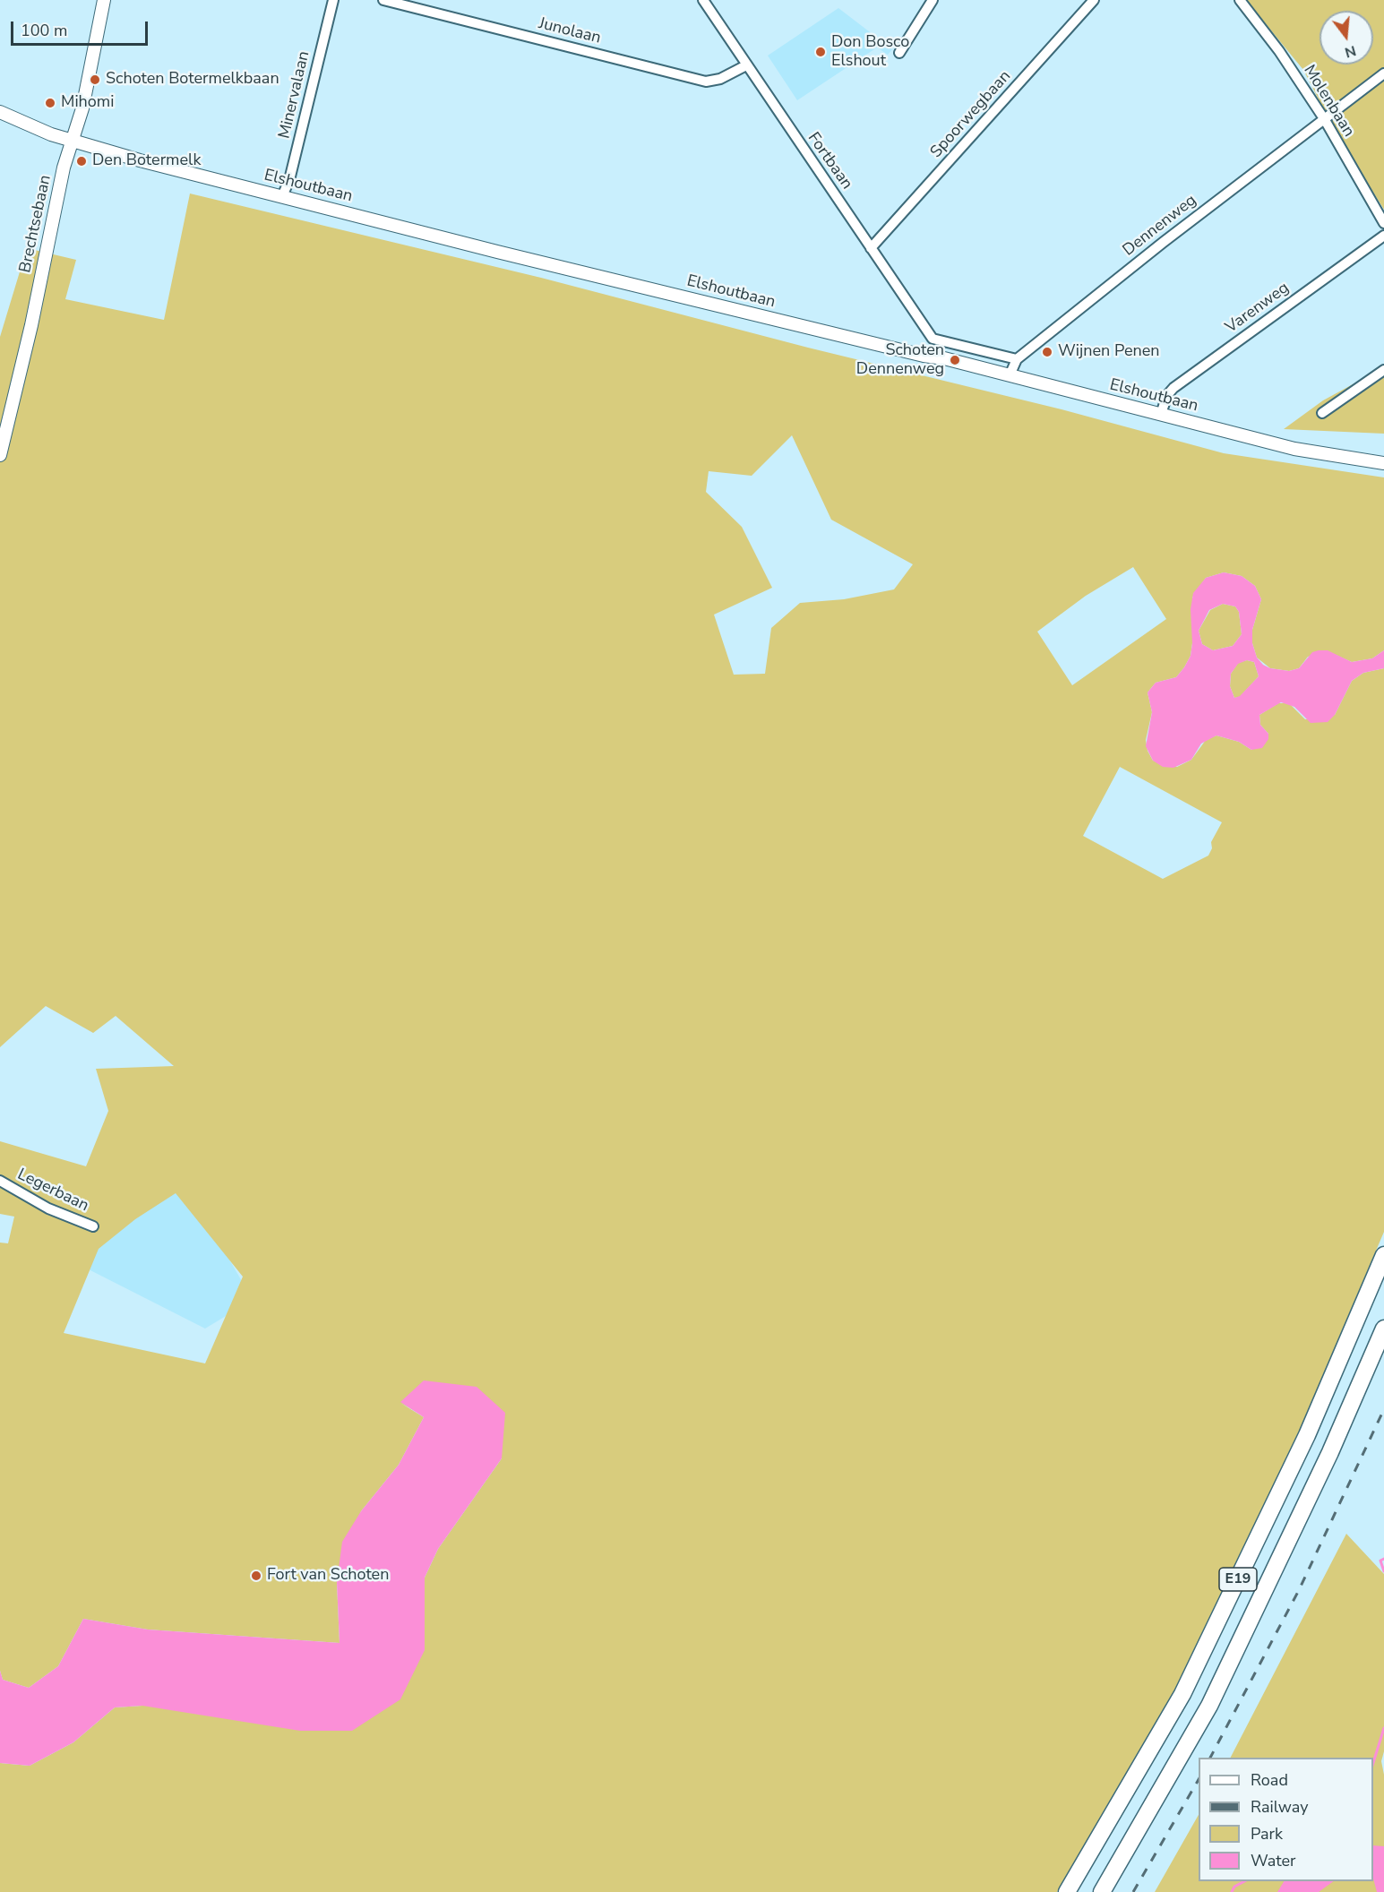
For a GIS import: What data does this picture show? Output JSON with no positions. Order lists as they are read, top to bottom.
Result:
{
  "streets": {
    "highway": ["E19"],
    "main road": ["Elshoutbaan", "Brechtsebaan"],
    "street": [
      "Junolaan",
      "Minervalaan",
      "Molenbaan",
      "Spoorwegbaan",
      "Fortbaan",
      "Dennenweg",
      "Varenweg",
      "Legerbaan"
    ]
  },
  "crossings": [
    ["Junolaan", "Fortbaan"],
    ["Minervalaan", "Elshoutbaan"],
    ["Molenbaan", "Dennenweg"],
    ["Spoorwegbaan", "Fortbaan"],
    ["Fortbaan", "Dennenweg"],
    ["Elshoutbaan", "Brechtsebaan"],
    ["Elshoutbaan", "Varenweg"]
  ],
  "places": [
    "Don Bosco Elshout",
    "Schoten Botermelkbaan",
    "Mihomi",
    "Den Botermelk",
    "Wijnen Penen",
    "Schoten Dennenweg",
    "Fort van Schoten"
  ],
  "legend": [
    "Road",
    "Railway",
    "Park",
    "Water"
  ],
  "scale_bar": "100 m",
  "north": "bottom"
}
